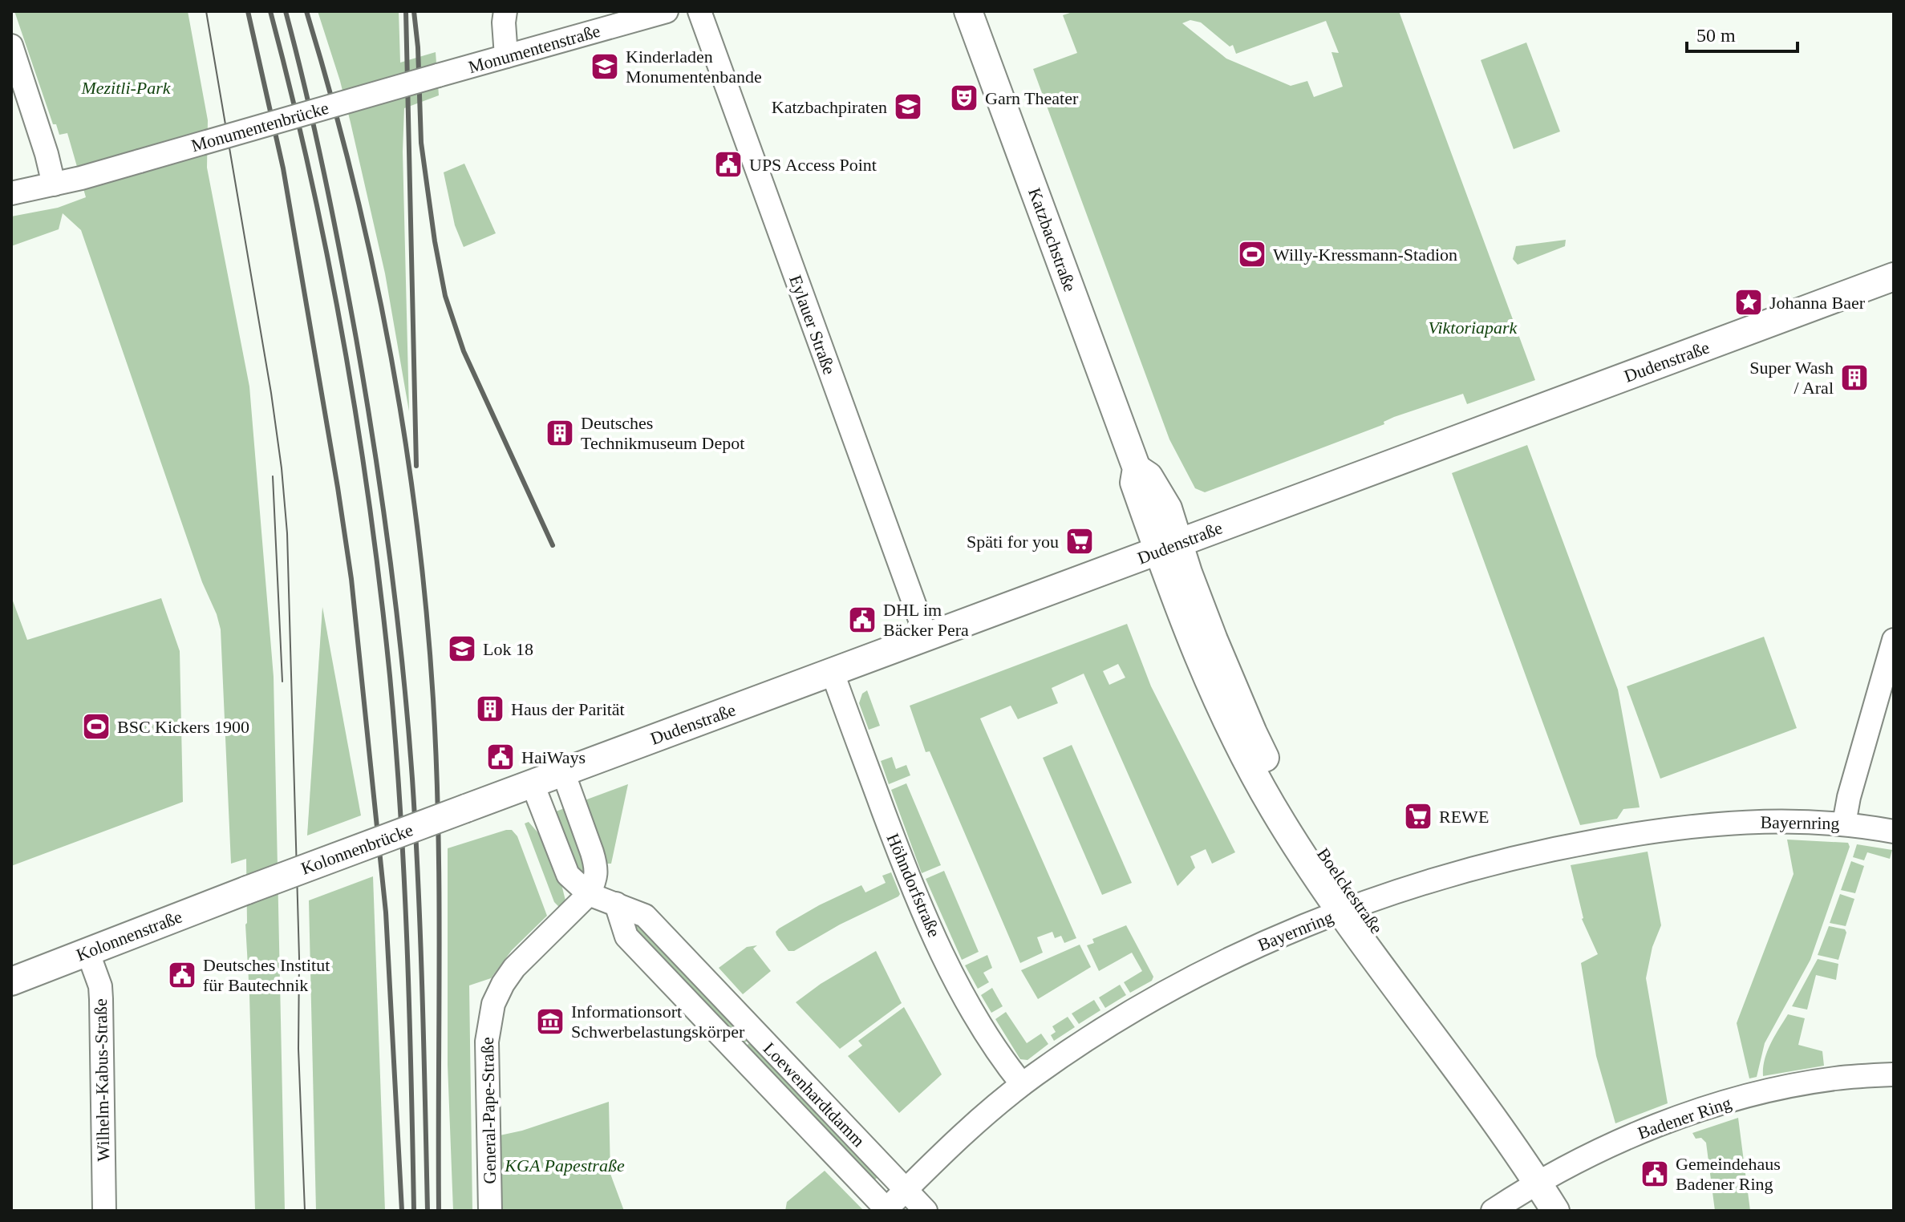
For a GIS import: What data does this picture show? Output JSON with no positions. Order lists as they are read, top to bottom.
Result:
{
  "streets": {
    "main road": [
      "Katzbachstraße",
      "Dudenstraße",
      "Kolonnenbrücke",
      "Boelckestraße",
      "Kolonnenstraße"
    ],
    "street": [
      "Monumentenstraße",
      "Monumentenbrücke",
      "Eylauer Straße",
      "Bayernring",
      "Höhndorfstraße",
      "Wilhelm-Kabus-Straße",
      "Loewenhardtdamm",
      "General-Pape-Straße",
      "Badener Ring"
    ]
  },
  "crossings": [
    ["Monumentenstraße", "Monumentenbrücke"],
    ["Katzbachstraße", "Dudenstraße"],
    ["Katzbachstraße", "Boelckestraße"],
    ["Eylauer Straße", "Dudenstraße"],
    ["Dudenstraße", "Kolonnenbrücke"],
    ["Dudenstraße", "Höhndorfstraße"],
    ["Dudenstraße", "Boelckestraße"],
    ["Dudenstraße", "Loewenhardtdamm"],
    ["Bayernring", "Höhndorfstraße"],
    ["Bayernring", "Boelckestraße"],
    ["Bayernring", "Loewenhardtdamm"],
    ["Kolonnenbrücke", "Kolonnenstraße"],
    ["Boelckestraße", "Badener Ring"],
    ["Kolonnenstraße", "Wilhelm-Kabus-Straße"],
    ["Loewenhardtdamm", "General-Pape-Straße"]
  ],
  "parks": ["Mezitli-Park", "Viktoriapark", "KGA Papestraße"],
  "places": {
    "school or university": ["Kinderladen Monumentenbande", "Katzbachpiraten", "Lok 18"],
    "theatre": ["Garn Theater"],
    "public building": [
      "UPS Access Point",
      "DHL im Bäcker Pera",
      "HaiWays",
      "Deutsches Institut für Bautechnik",
      "Gemeindehaus Badener Ring"
    ],
    "sports": ["Willy-Kressmann-Stadion", "BSC Kickers 1900"],
    "place": ["Johanna Baer"],
    "building": ["Super Wash / Aral", "Deutsches Technikmuseum Depot", "Haus der Parität"],
    "supermarket": ["Späti for you", "REWE"],
    "museum": ["Informationsort Schwerbelastungskörper"]
  },
  "scale_bar": "50 m"
}
